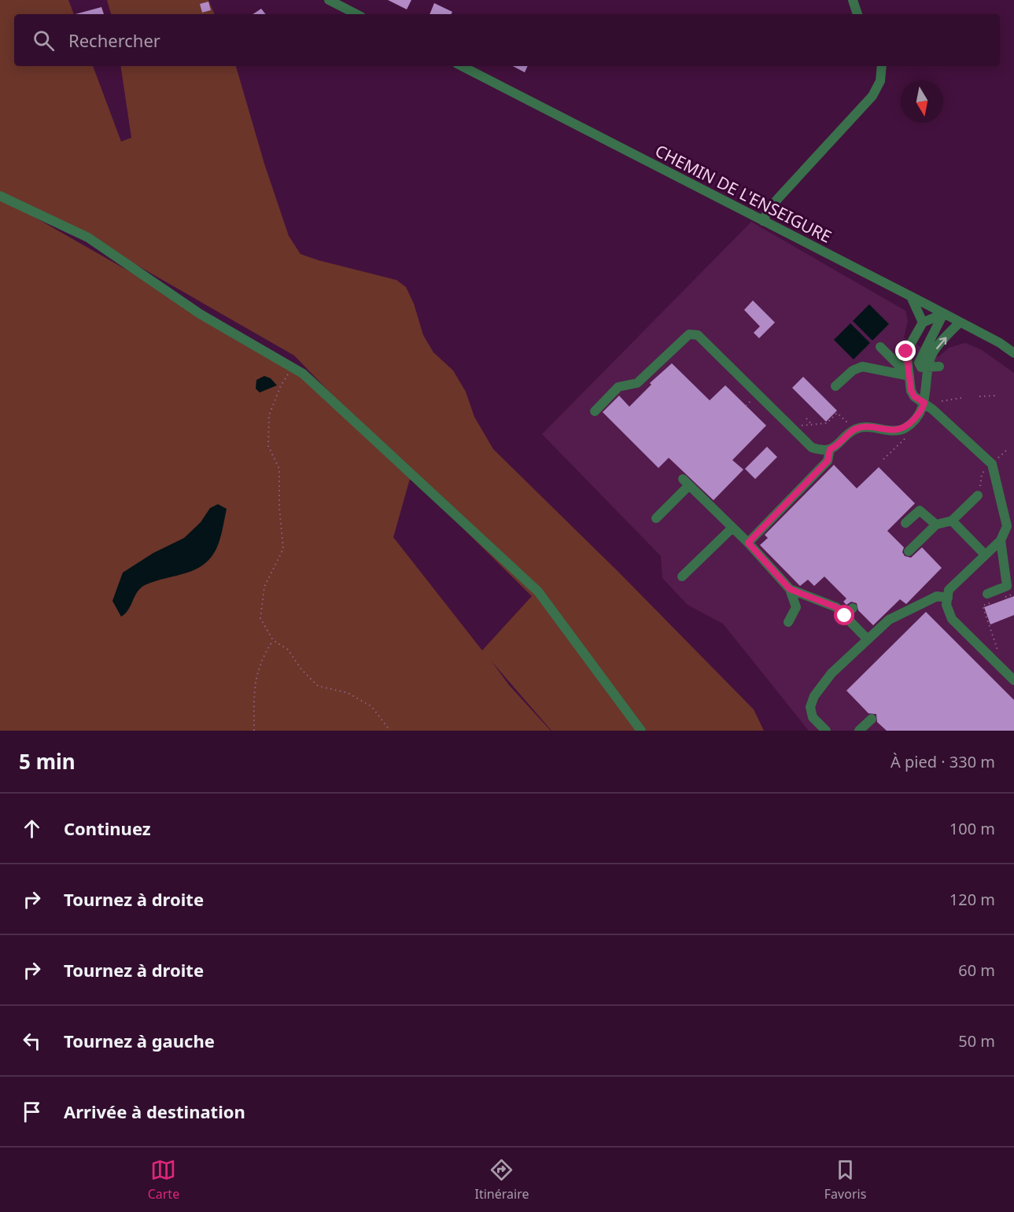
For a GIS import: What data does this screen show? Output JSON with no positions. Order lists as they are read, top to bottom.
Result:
{
  "streets": {
    "street": ["CHEMIN DE L'ENSEIGURE"]
  },
  "north": "bottom",
  "page": {
    "search": "Rechercher",
    "heading": ["5 min", "À pied · 330 m"],
    "list": [
      ["Continuez", "100 m"],
      ["Tournez à droite", "120 m"],
      ["Tournez à droite", "60 m"],
      ["Tournez à gauche", "50 m"],
      "Arrivée à destination"
    ],
    "nav": ["Carte", "Itinéraire", "Favoris"]
  }
}
